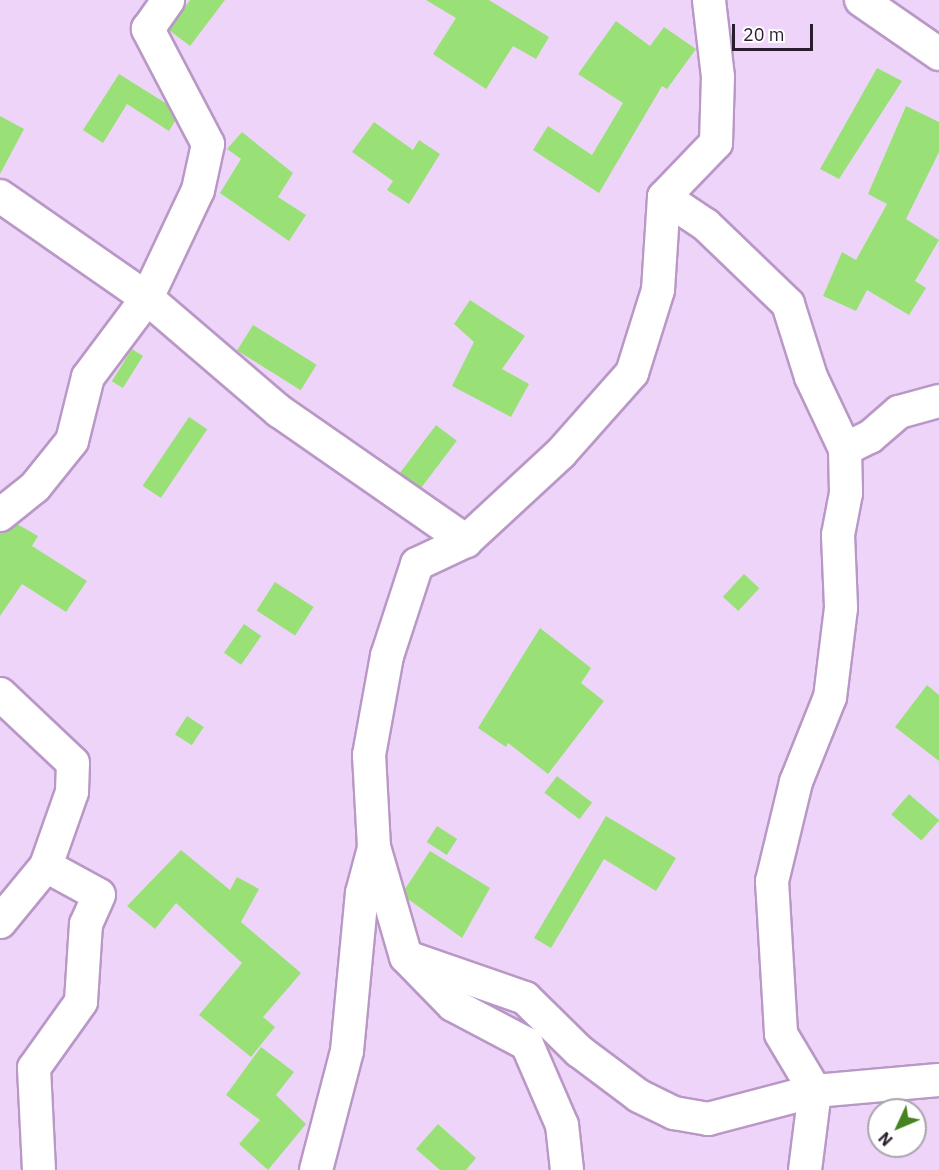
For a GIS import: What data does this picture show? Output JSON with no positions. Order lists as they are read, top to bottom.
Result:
{
  "scale_bar": "20 m",
  "north": "bottom left"
}
